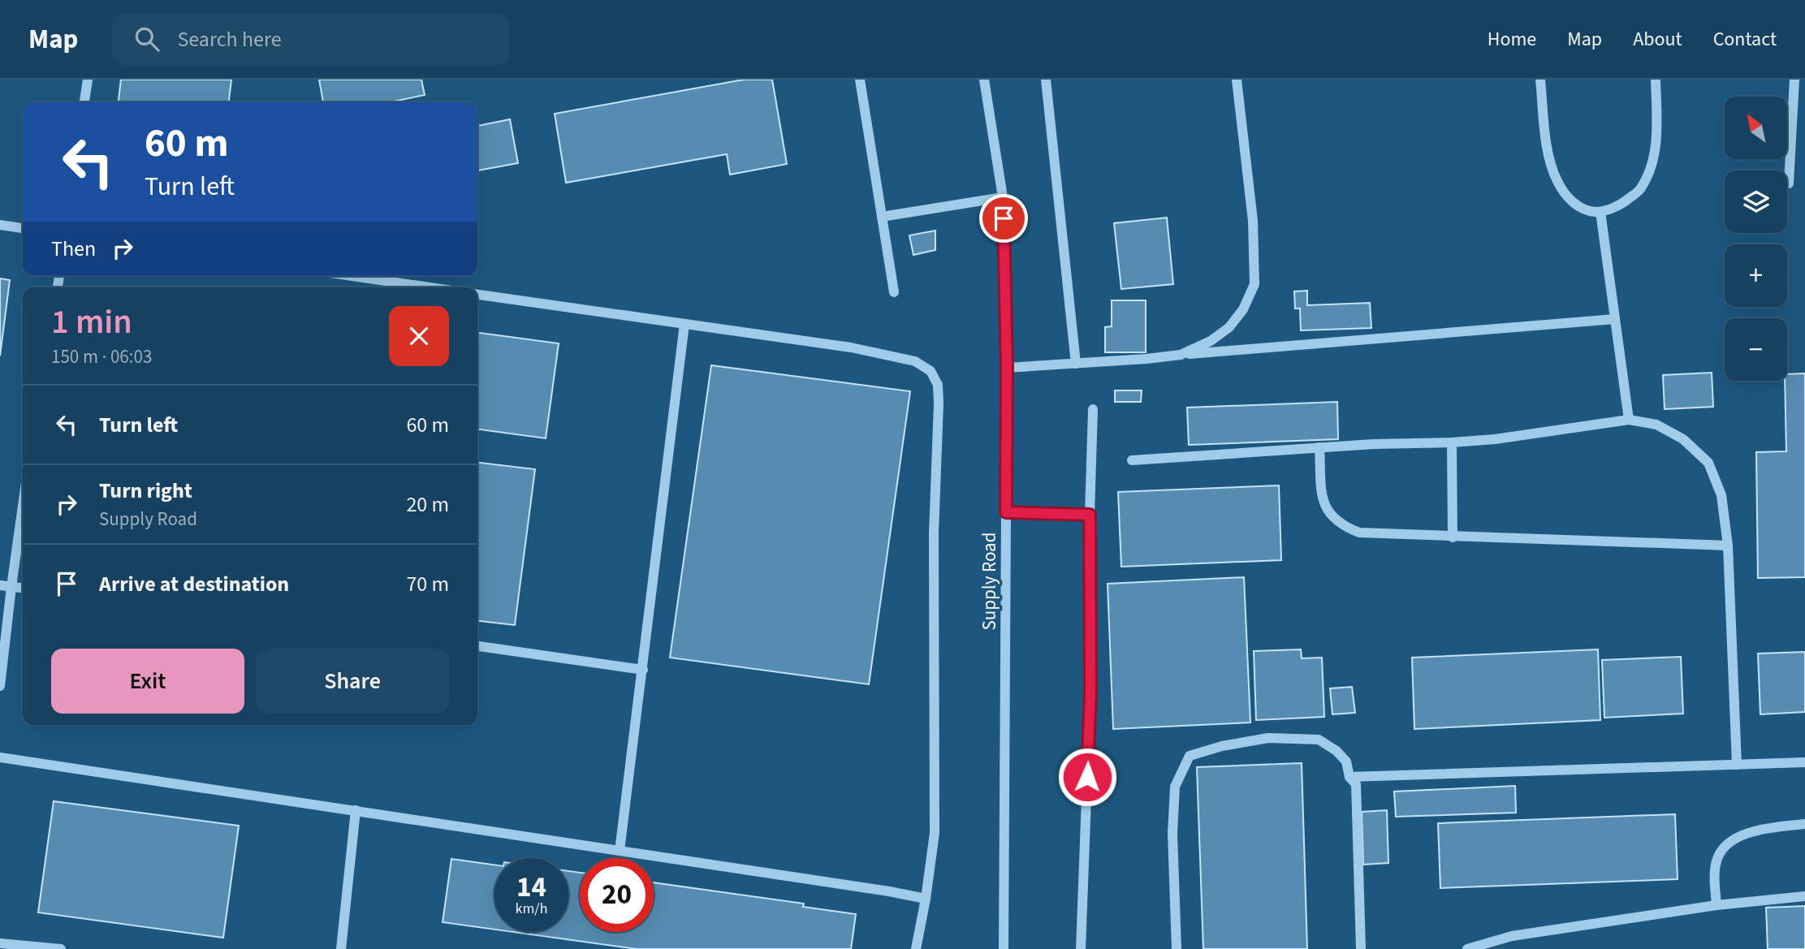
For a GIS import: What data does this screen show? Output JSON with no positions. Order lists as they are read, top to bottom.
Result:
{
  "streets": {
    "street": ["Supply Road"]
  },
  "north": "top left",
  "page": {
    "header": "Map",
    "search": "Search here",
    "nav": [
      "Home",
      "Map",
      "About",
      "Contact"
    ],
    "map_buttons": ["+", "−"],
    "turn": ["60 m", "Turn left"],
    "then": "Then",
    "heading": ["1 min", "150 m · 06:03"],
    "list": [
      {
        "name": "Turn left",
        "value": "60 m"
      },
      {
        "name": "Turn right",
        "note": "Supply Road",
        "value": "20 m"
      },
      {
        "name": "Arrive at destination",
        "value": "70 m"
      }
    ],
    "buttons": ["Exit", "Share"],
    "speed": "14 km/h",
    "limit": "20"
  }
}
